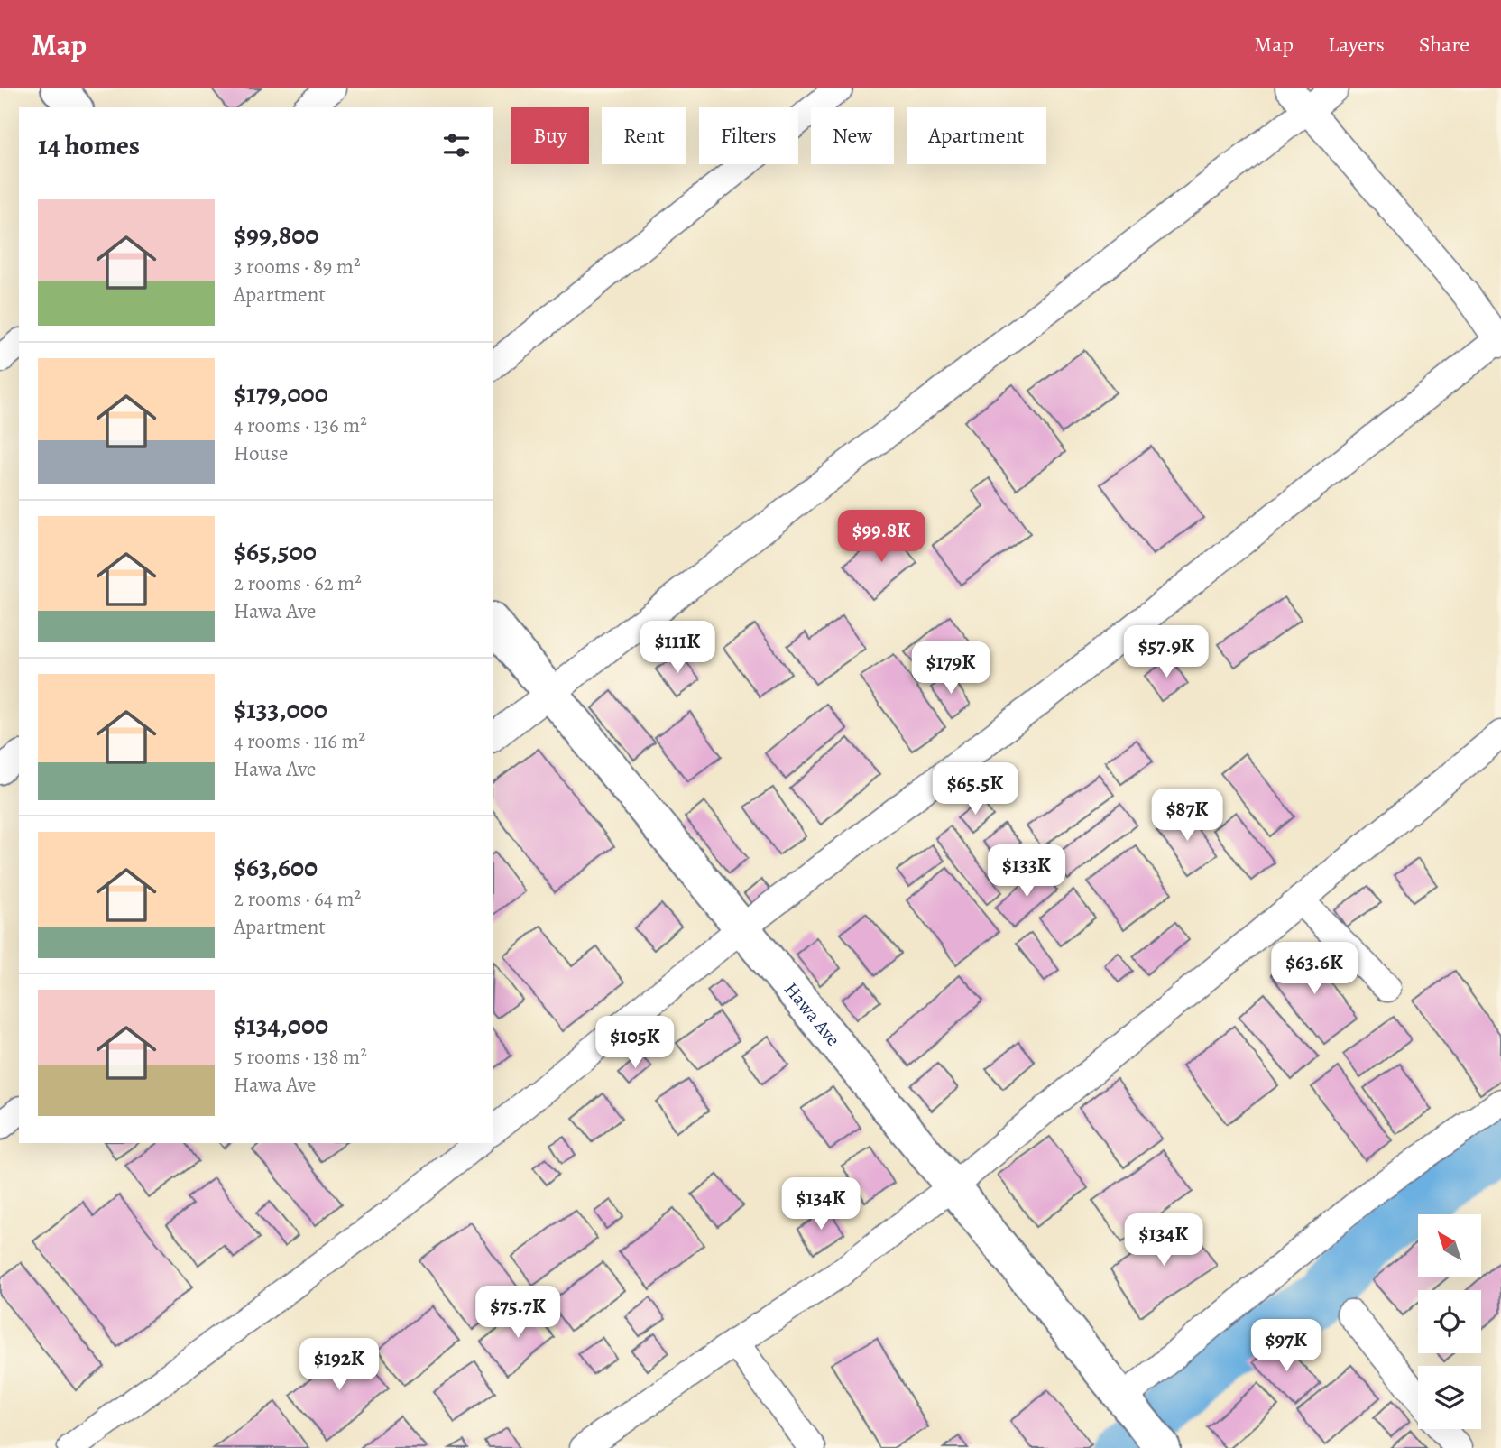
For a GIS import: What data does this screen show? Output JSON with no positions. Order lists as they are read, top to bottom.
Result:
{
  "streets": {
    "street": ["Hawa Ave"]
  },
  "north": "top left",
  "page": {
    "header": "Map",
    "nav": ["Map", "Layers", "Share"],
    "chip": [
      "Buy",
      "Rent",
      "Filters",
      "New",
      "Apartment"
    ],
    "heading": "14 homes",
    "list": [
      {
        "name": "$99,800",
        "note": "3 rooms · 89 m² · Apartment"
      },
      {
        "name": "$179,000",
        "note": "4 rooms · 136 m² · House"
      },
      {
        "name": "$65,500",
        "note": "2 rooms · 62 m² · Hawa Ave"
      },
      {
        "name": "$133,000",
        "note": "4 rooms · 116 m² · Hawa Ave"
      },
      {
        "name": "$63,600",
        "note": "2 rooms · 64 m² · Apartment"
      },
      {
        "name": "$134,000",
        "note": "5 rooms · 138 m² · Hawa Ave"
      }
    ],
    "price": [
      "$99.8K",
      "$111K",
      "$57.9K",
      "$179K",
      "$65.5K",
      "$87K",
      "$133K",
      "$63.6K",
      "$105K",
      "$134K",
      "$134K",
      "$75.7K",
      "$97K",
      "$192K"
    ]
  }
}
